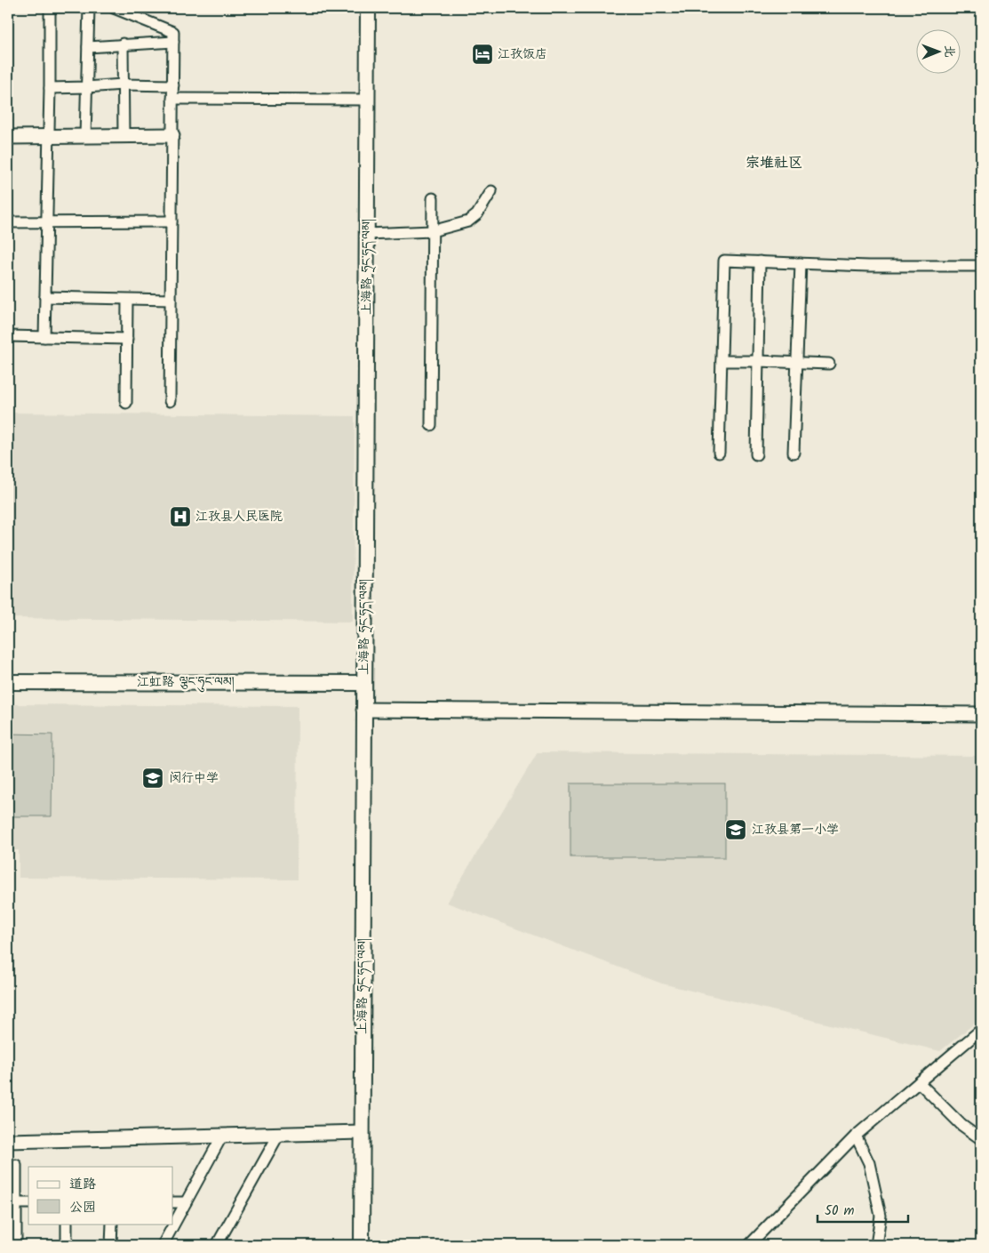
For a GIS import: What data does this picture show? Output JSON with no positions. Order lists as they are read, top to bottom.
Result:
{
  "streets": {
    "main road": ["上海路 ཧྲང་ཧད་ལམ།", "江虹路 ལྕང་ཧུང་ལམ།"]
  },
  "crossings": [
    ["上海路 ཧྲང་ཧད་ལམ།", "江虹路 ལྕང་ཧུང་ལམ།"]
  ],
  "districts": ["宗堆社区"],
  "places": {
    "hotel": ["江孜饭店"],
    "hospital": ["江孜县人民医院"],
    "school or university": ["闵行中学", "江孜县第一小学"]
  },
  "legend": ["道路", "公园"],
  "scale_bar": "50 m",
  "north": "right"
}
